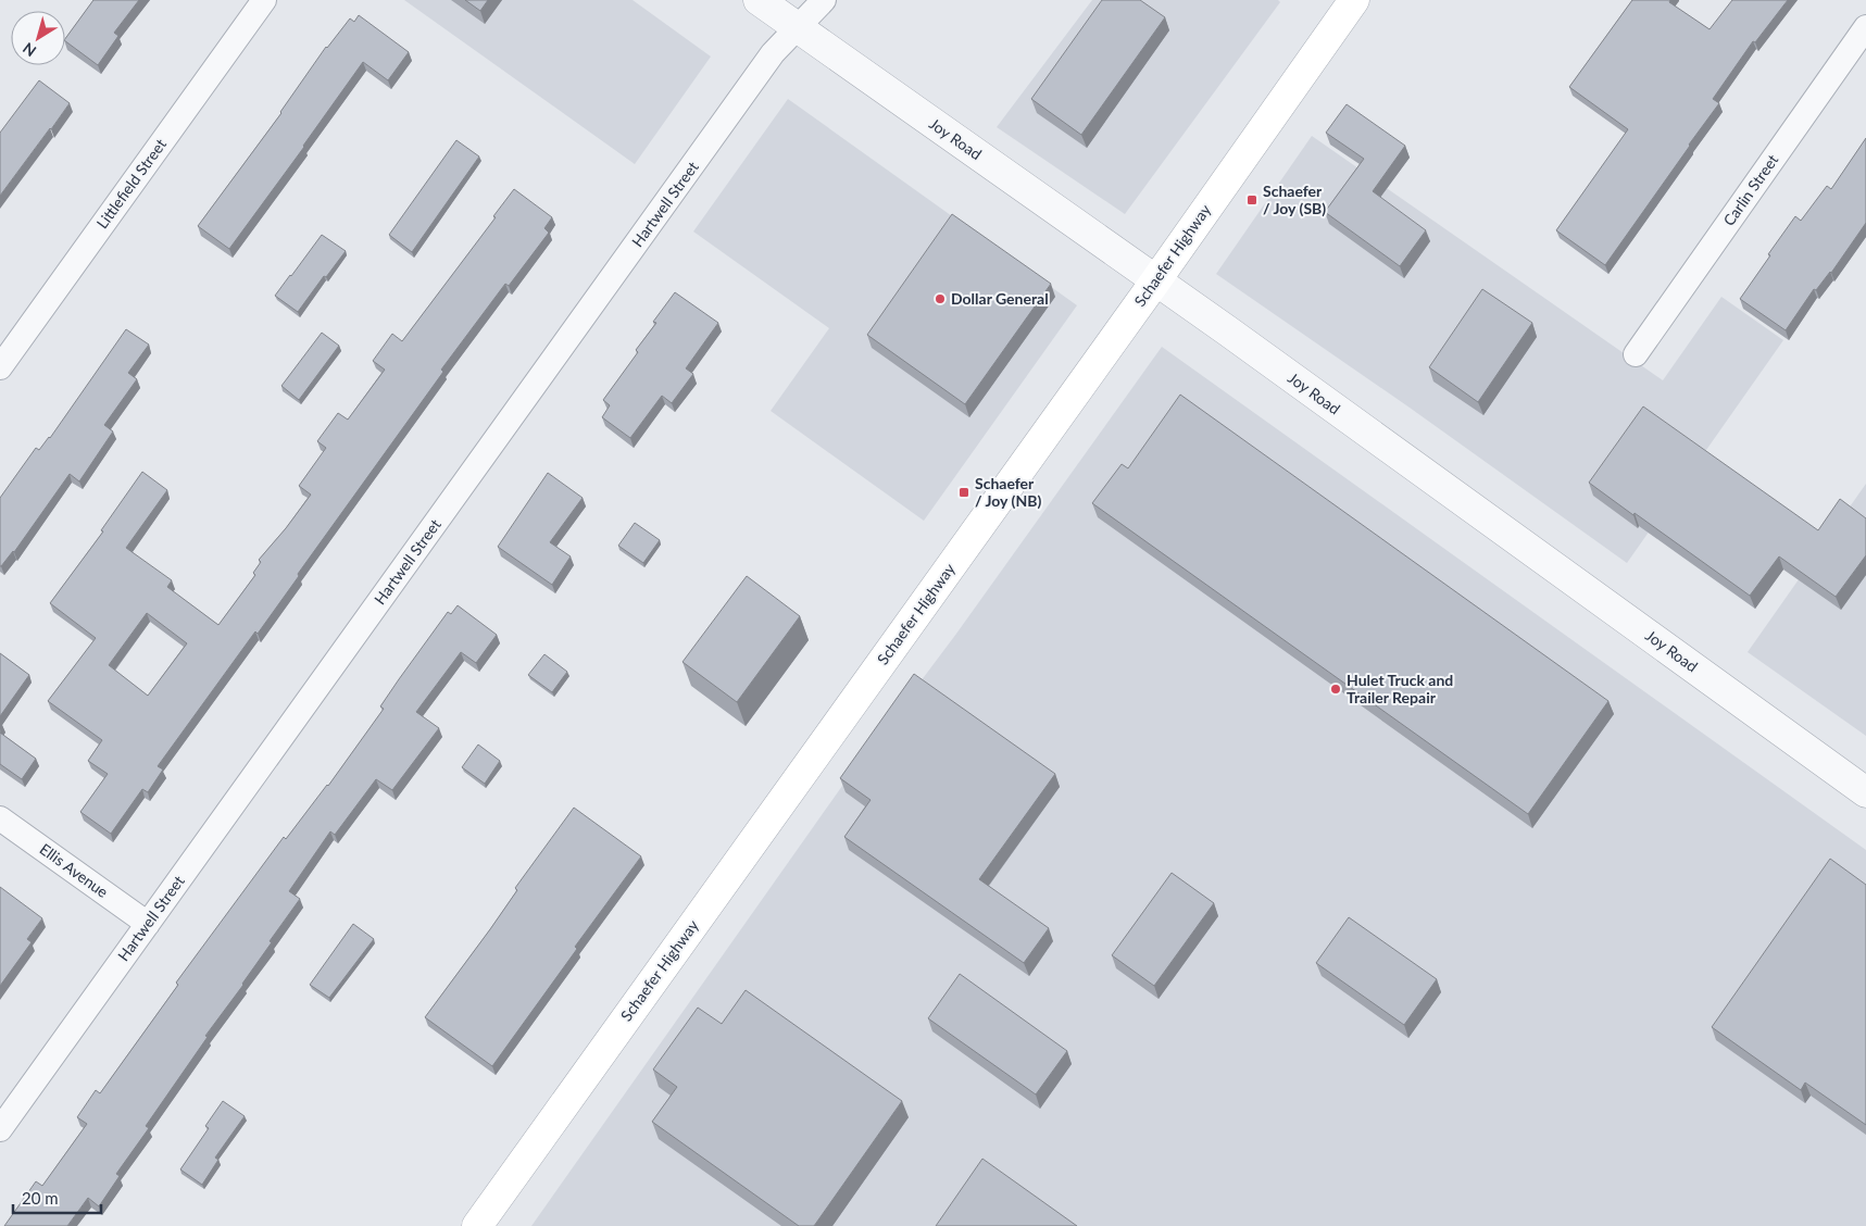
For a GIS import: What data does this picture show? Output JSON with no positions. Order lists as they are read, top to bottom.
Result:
{
  "streets": {
    "main road": ["Schaefer Highway"],
    "street": [
      "Joy Road",
      "Littlefield Street",
      "Carlin Street",
      "Hartwell Street",
      "Ellis Avenue"
    ]
  },
  "crossings": [
    ["Joy Road", "Hartwell Street"],
    ["Joy Road", "Schaefer Highway"],
    ["Hartwell Street", "Ellis Avenue"]
  ],
  "places": {
    "transit": ["Schaefer / Joy (SB)", "Schaefer / Joy (NB)"],
    "other": ["Dollar General", "Hulet Truck and Trailer Repair"]
  },
  "scale_bar": "20 m",
  "north": "bottom left"
}
